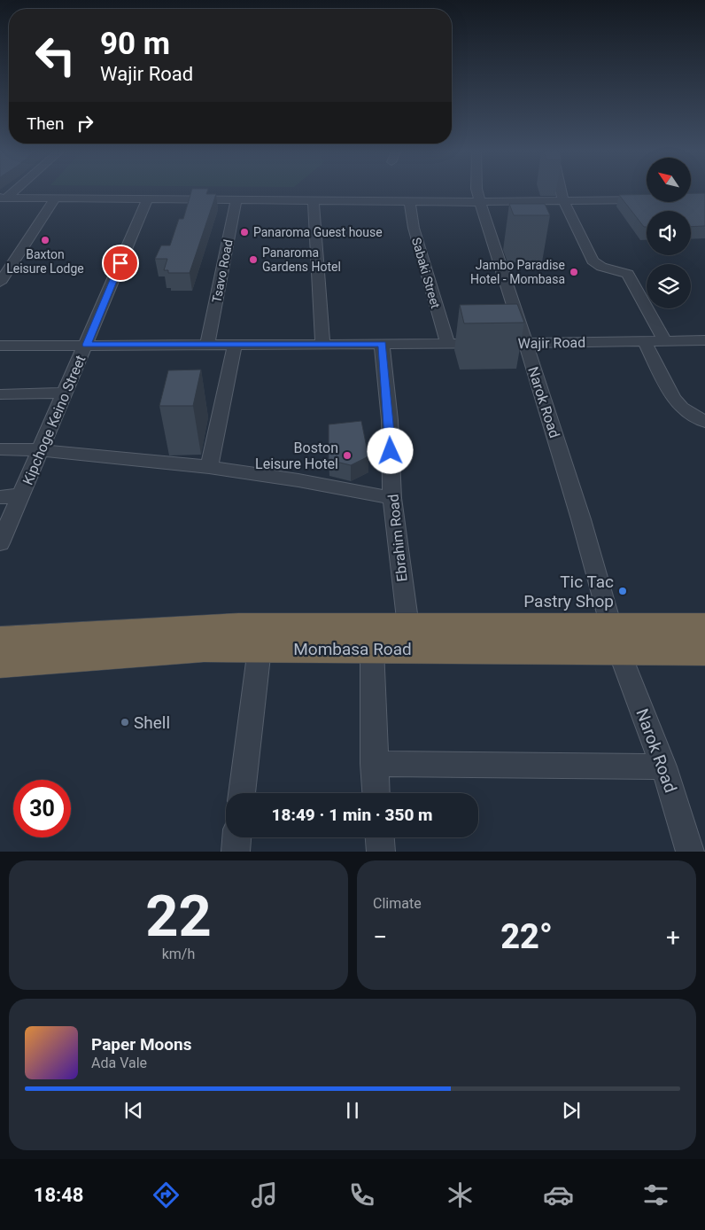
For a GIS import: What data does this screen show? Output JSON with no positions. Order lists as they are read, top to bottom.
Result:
{
  "streets": {
    "highway": ["Mombasa Road"],
    "street": [
      "Tsavo Road",
      "Sabaki Street",
      "Wajir Road",
      "Narok Road",
      "Kipchoge Keino Street",
      "Ebrahim Road"
    ]
  },
  "crossings": [
    ["Tsavo Road", "Wajir Road"],
    ["Sabaki Street", "Wajir Road"],
    ["Wajir Road", "Narok Road"],
    ["Wajir Road", "Kipchoge Keino Street"],
    ["Wajir Road", "Ebrahim Road"],
    ["Narok Road", "Mombasa Road"],
    ["Ebrahim Road", "Mombasa Road"]
  ],
  "places": [
    "Panaroma Guest house",
    "Baxton Leisure Lodge",
    "Panaroma Gardens Hotel",
    "Jambo Paradise Hotel - Mombasa",
    "Boston Leisure Hotel",
    "Tic Tac Pastry Shop",
    "Shell"
  ],
  "north": "top left",
  "page": {
    "turn": ["90 m", "Wajir Road"],
    "then": "Then",
    "limit": "30",
    "trip": "18:49 · 1 min · 350 m",
    "tile": [
      ["22", "km/h"],
      "Climate"
    ],
    "heat": ["−", "22°", "+"],
    "song": ["Paper Moons", "Ada Vale"],
    "tabs": "18:48"
  }
}
